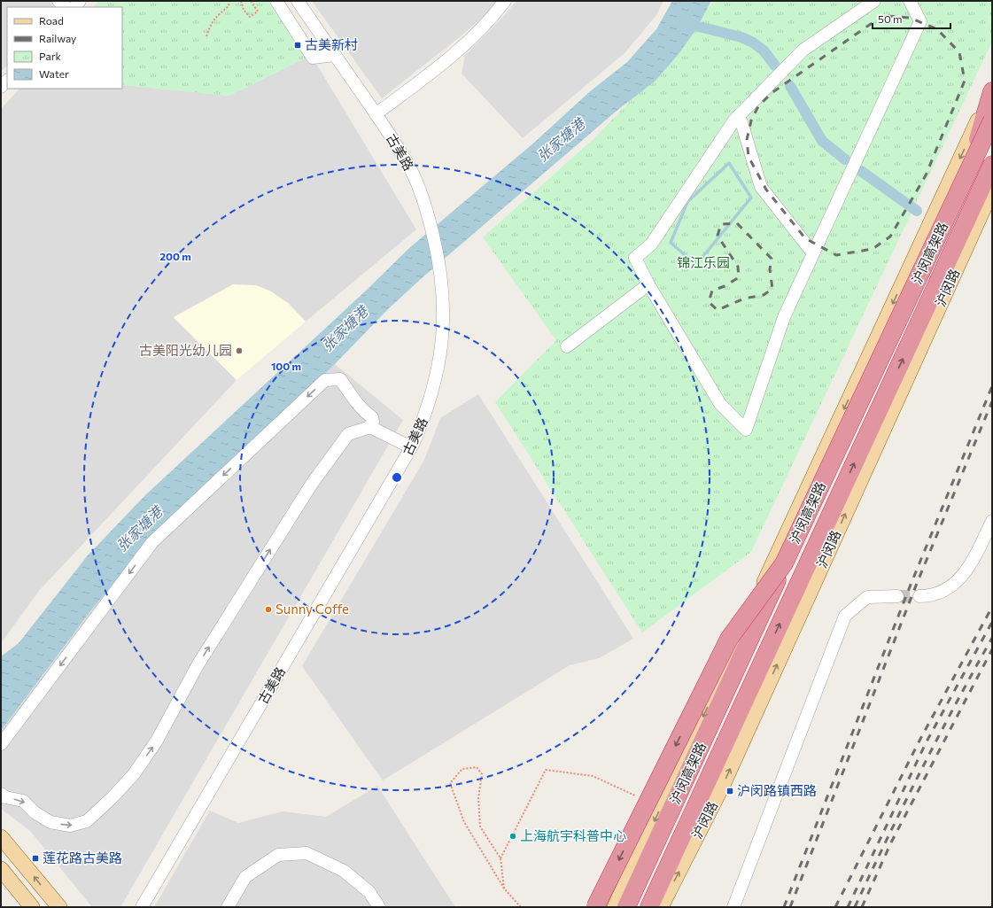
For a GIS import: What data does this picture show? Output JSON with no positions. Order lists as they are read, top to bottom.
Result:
{
  "streets": {
    "highway": ["沪闵高架路"],
    "main road": ["沪闵路"],
    "street": ["古美路"]
  },
  "crossings": [
    ["沪闵高架路", "沪闵路"]
  ],
  "water": ["张家塘港"],
  "parks": ["锦江乐园"],
  "places": {
    "transit": ["古美新村", "沪闵路镇西路", "莲花路古美路"],
    "other": ["古美阳光幼儿园", "Sunny Coffe", "上海航宇科普中心"]
  },
  "legend": [
    "Road",
    "Railway",
    "Park",
    "Water"
  ],
  "scale_bar": "50 m",
  "rings": ["200 m", "100 m"]
}
